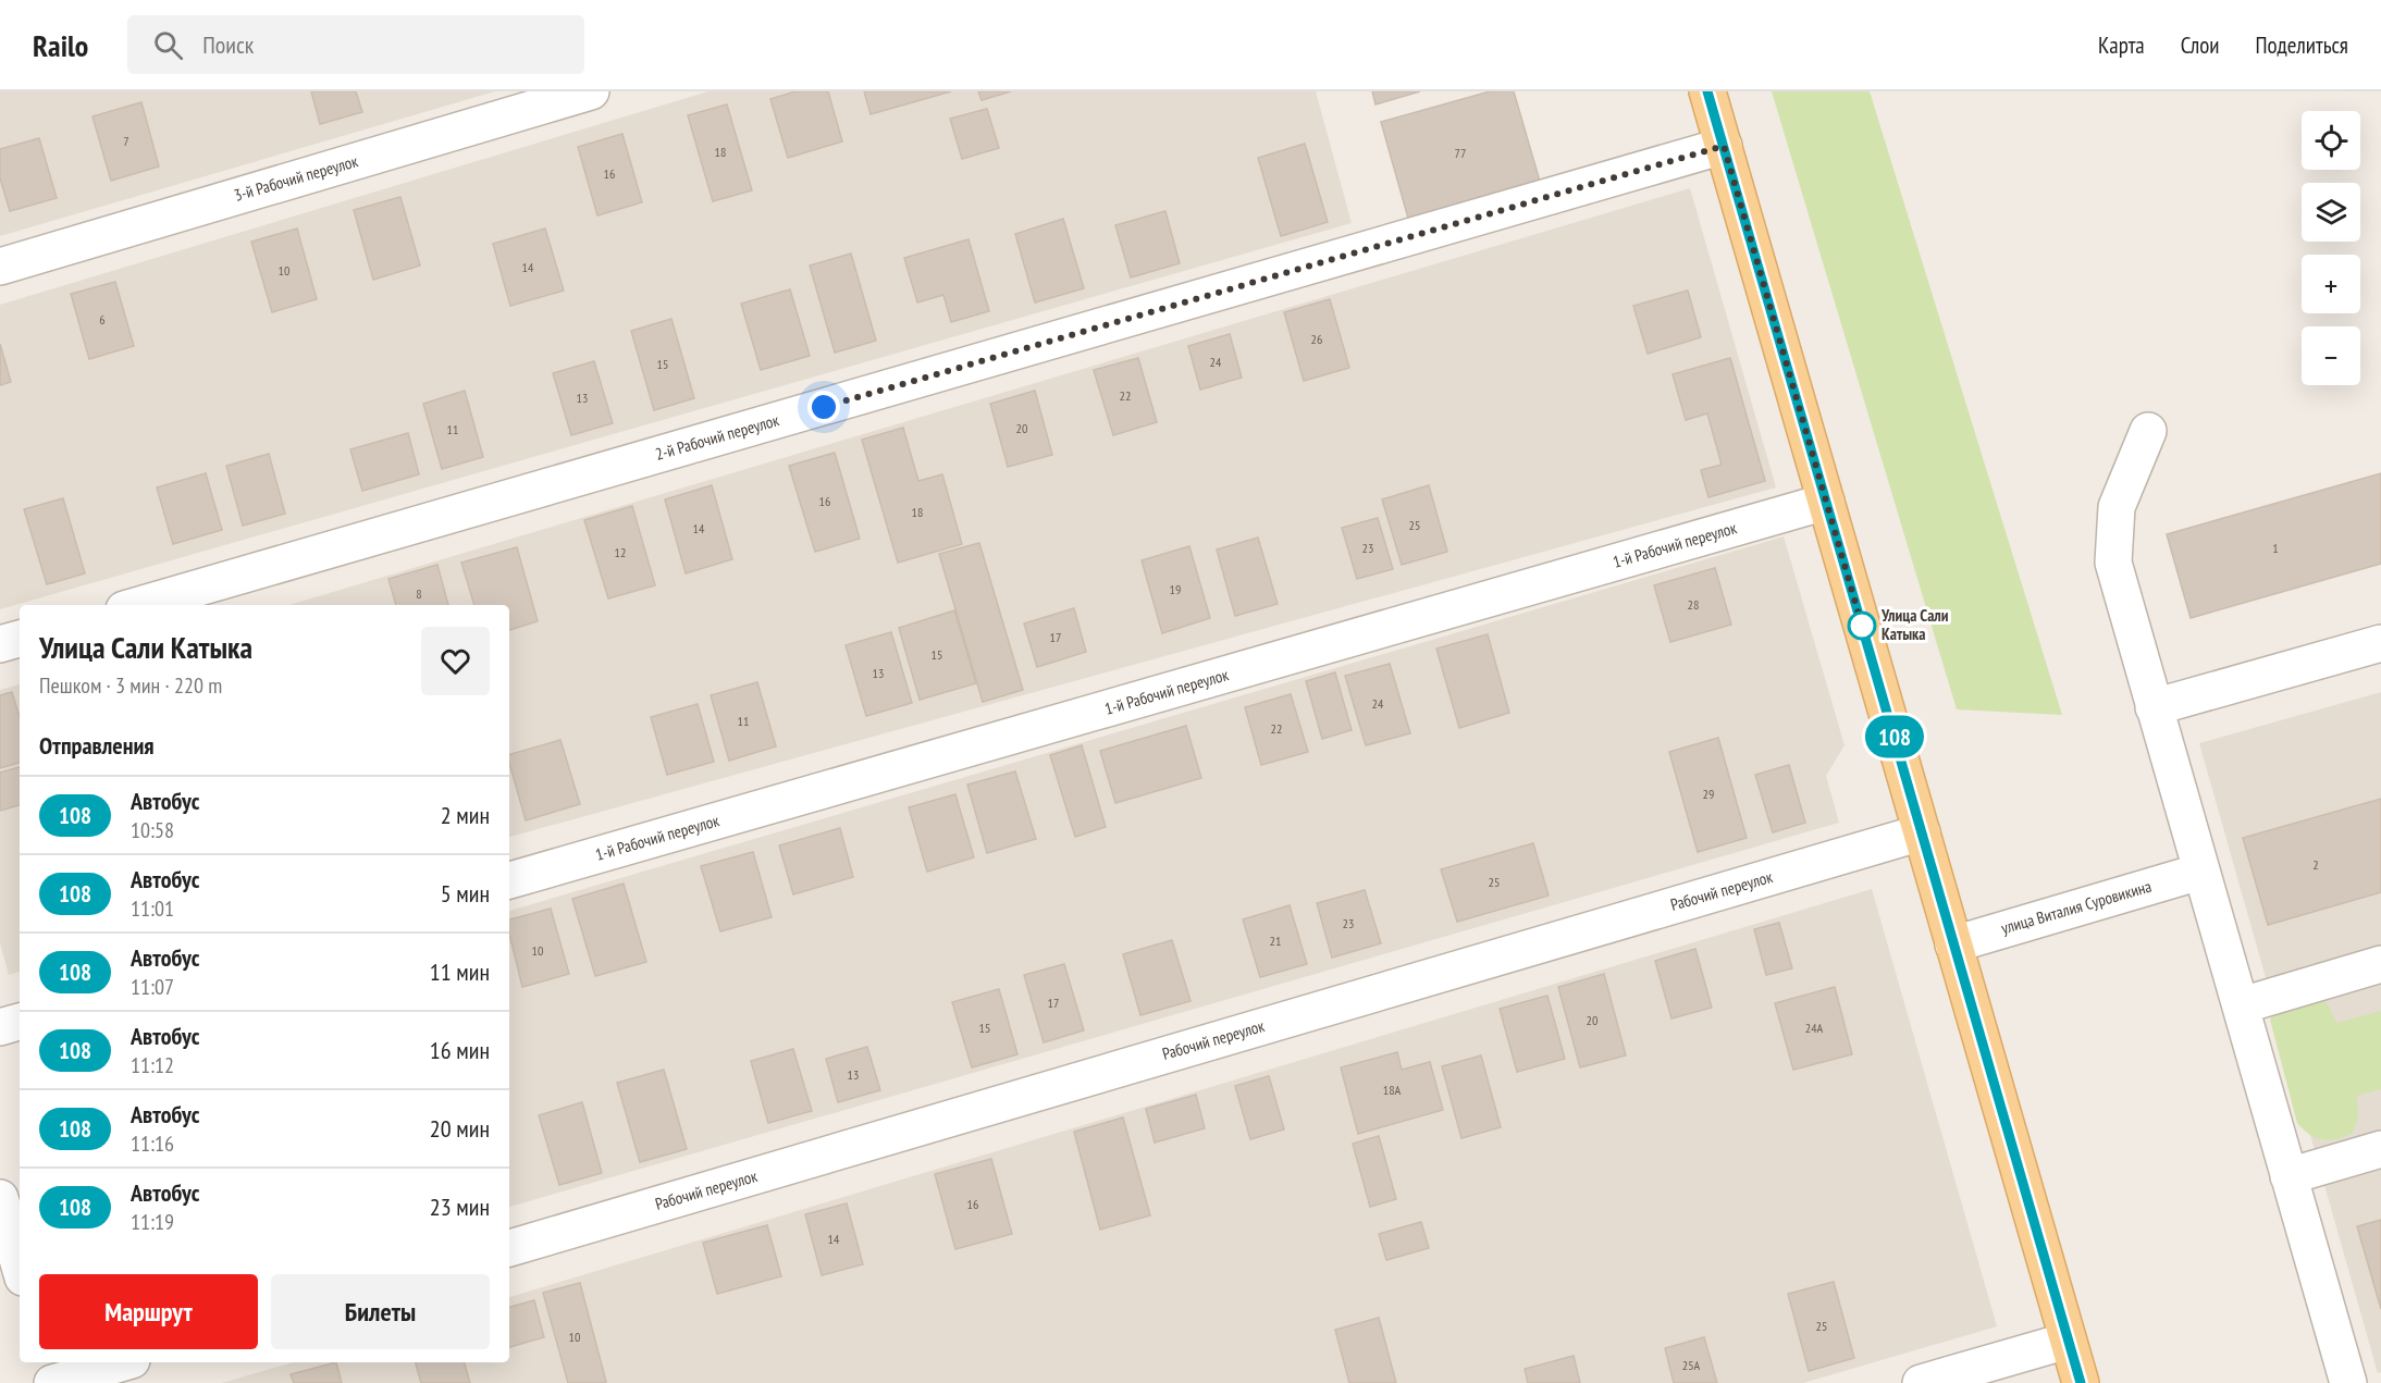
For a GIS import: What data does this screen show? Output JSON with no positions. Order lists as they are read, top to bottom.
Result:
{
  "streets": {
    "street": [
      "3-й Рабочий переулок",
      "2-й Рабочий переулок",
      "1-й Рабочий переулок",
      "Рабочий переулок",
      "улица Виталия Суровикина"
    ]
  },
  "places": ["Улица Сали Катыка"],
  "lines": ["bus line 108"],
  "house_numbers": [
    "7",
    "18",
    "77",
    "16",
    "14",
    "10",
    "6",
    "26",
    "24",
    "15",
    "22",
    "13",
    "20",
    "11",
    "16",
    "18",
    "25",
    "14",
    "23",
    "1",
    "12",
    "19",
    "8",
    "28",
    "17",
    "15",
    "13",
    "24",
    "11",
    "22",
    "29",
    "2",
    "25",
    "23",
    "21",
    "10",
    "17",
    "20",
    "15",
    "24А",
    "13",
    "18А",
    "16",
    "14",
    "25",
    "10",
    "25А"
  ],
  "page": {
    "header": "Railo",
    "search": "Поиск",
    "nav": ["Карта", "Слои", "Поделиться"],
    "on_map": "108",
    "map_buttons": ["+", "−"],
    "heading": [
      ["Улица Сали Катыка", "Пешком · 3 мин · 220 m"],
      "Отправления"
    ],
    "list": [
      {
        "mark": "108",
        "name": "Автобус",
        "note": "10:58",
        "value": "2 мин"
      },
      {
        "mark": "108",
        "name": "Автобус",
        "note": "11:01",
        "value": "5 мин"
      },
      {
        "mark": "108",
        "name": "Автобус",
        "note": "11:07",
        "value": "11 мин"
      },
      {
        "mark": "108",
        "name": "Автобус",
        "note": "11:12",
        "value": "16 мин"
      },
      {
        "mark": "108",
        "name": "Автобус",
        "note": "11:16",
        "value": "20 мин"
      },
      {
        "mark": "108",
        "name": "Автобус",
        "note": "11:19",
        "value": "23 мин"
      }
    ],
    "buttons": ["Маршрут", "Билеты"]
  }
}
